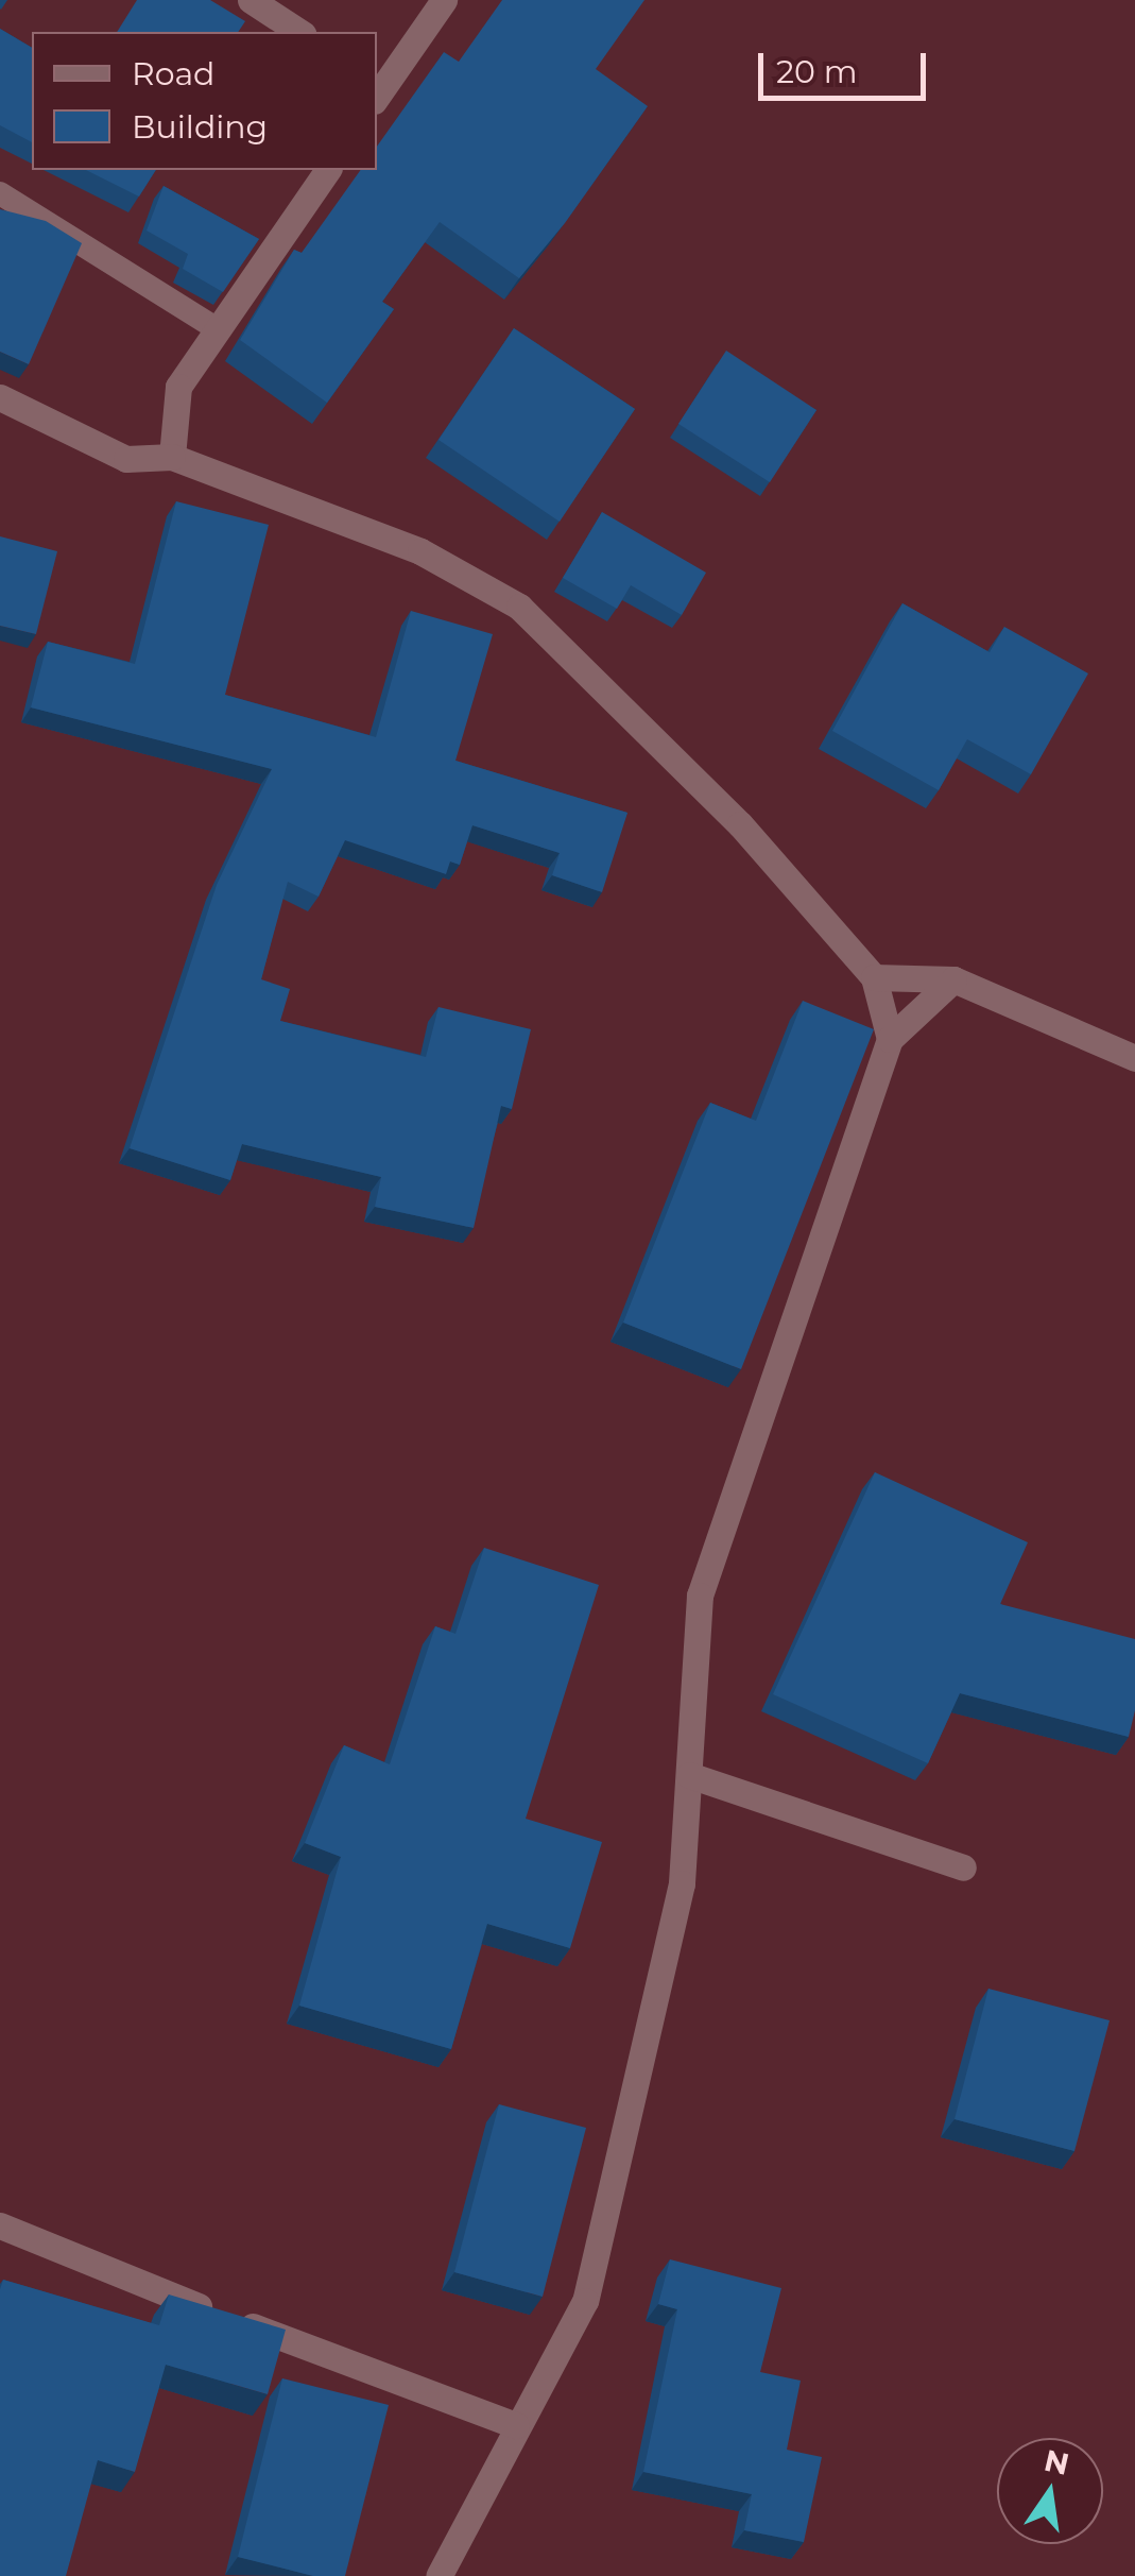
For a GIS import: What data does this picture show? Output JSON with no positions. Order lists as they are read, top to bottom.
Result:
{
  "legend": ["Road", "Building"],
  "scale_bar": "20 m",
  "north": "top"
}
